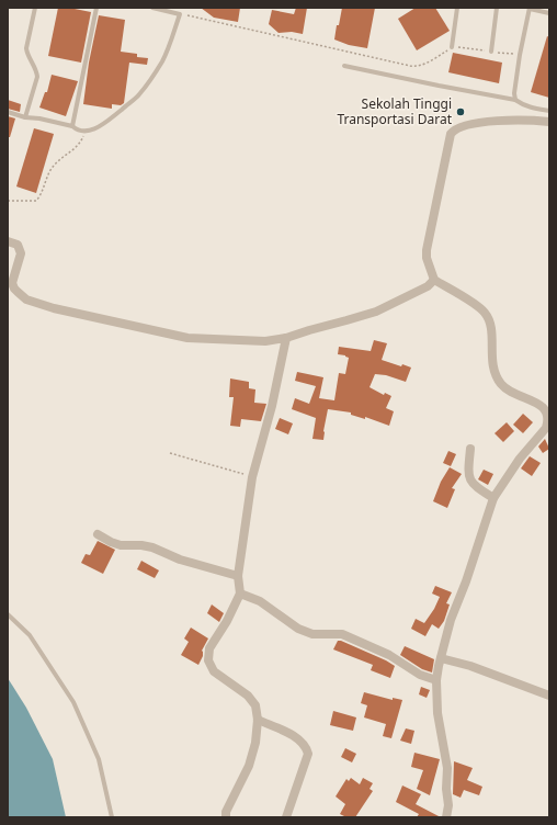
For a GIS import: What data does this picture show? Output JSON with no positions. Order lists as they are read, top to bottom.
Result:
{
  "places": ["Sekolah Tinggi Transportasi Darat"]
}
